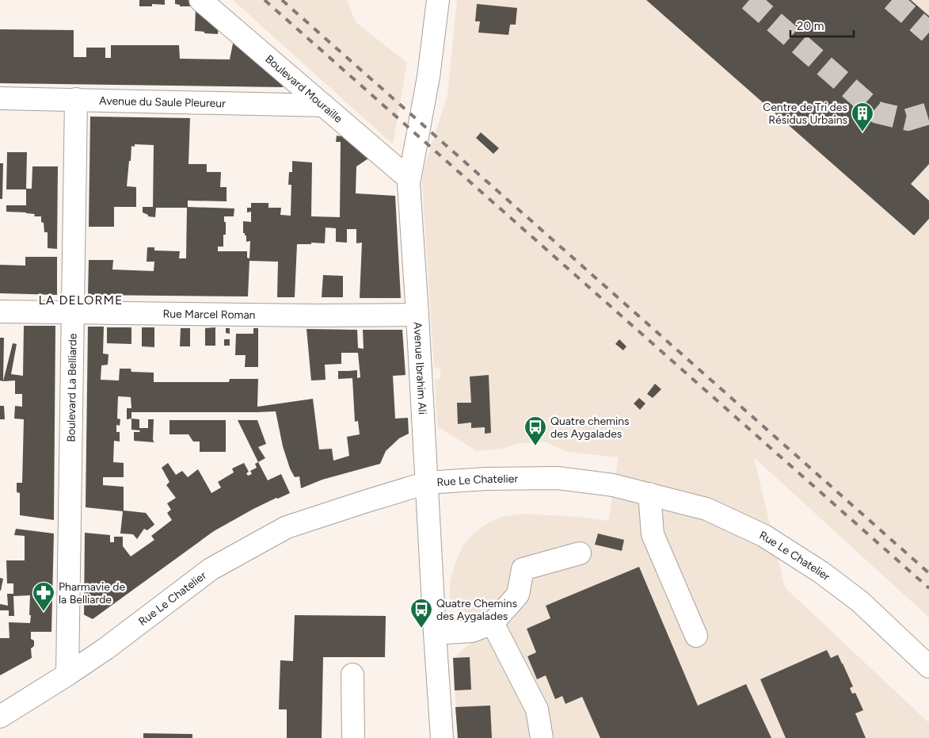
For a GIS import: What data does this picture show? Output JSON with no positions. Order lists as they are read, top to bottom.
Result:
{
  "streets": {
    "street": [
      "Boulevard Mouraille",
      "Avenue du Saule Pleureur",
      "Rue Marcel Roman",
      "Avenue Ibrahim Ali",
      "Boulevard La Belliarde",
      "Rue Le Chatelier"
    ]
  },
  "crossings": [
    ["Boulevard Mouraille", "Avenue du Saule Pleureur"],
    ["Boulevard Mouraille", "Avenue Ibrahim Ali"],
    ["Avenue du Saule Pleureur", "Boulevard La Belliarde"],
    ["Rue Marcel Roman", "Avenue Ibrahim Ali"],
    ["Rue Marcel Roman", "Boulevard La Belliarde"],
    ["Avenue Ibrahim Ali", "Rue Le Chatelier"],
    ["Boulevard La Belliarde", "Rue Le Chatelier"]
  ],
  "districts": ["LA DELORME"],
  "places": {
    "building": ["Centre de Tri des Résidus Urbains"],
    "bus stop": ["Quatre chemins des Aygalades", "Quatre Chemins des Aygalades"],
    "pharmacy": ["Pharmavie de la Belliarde"]
  },
  "scale_bar": "20 m"
}
